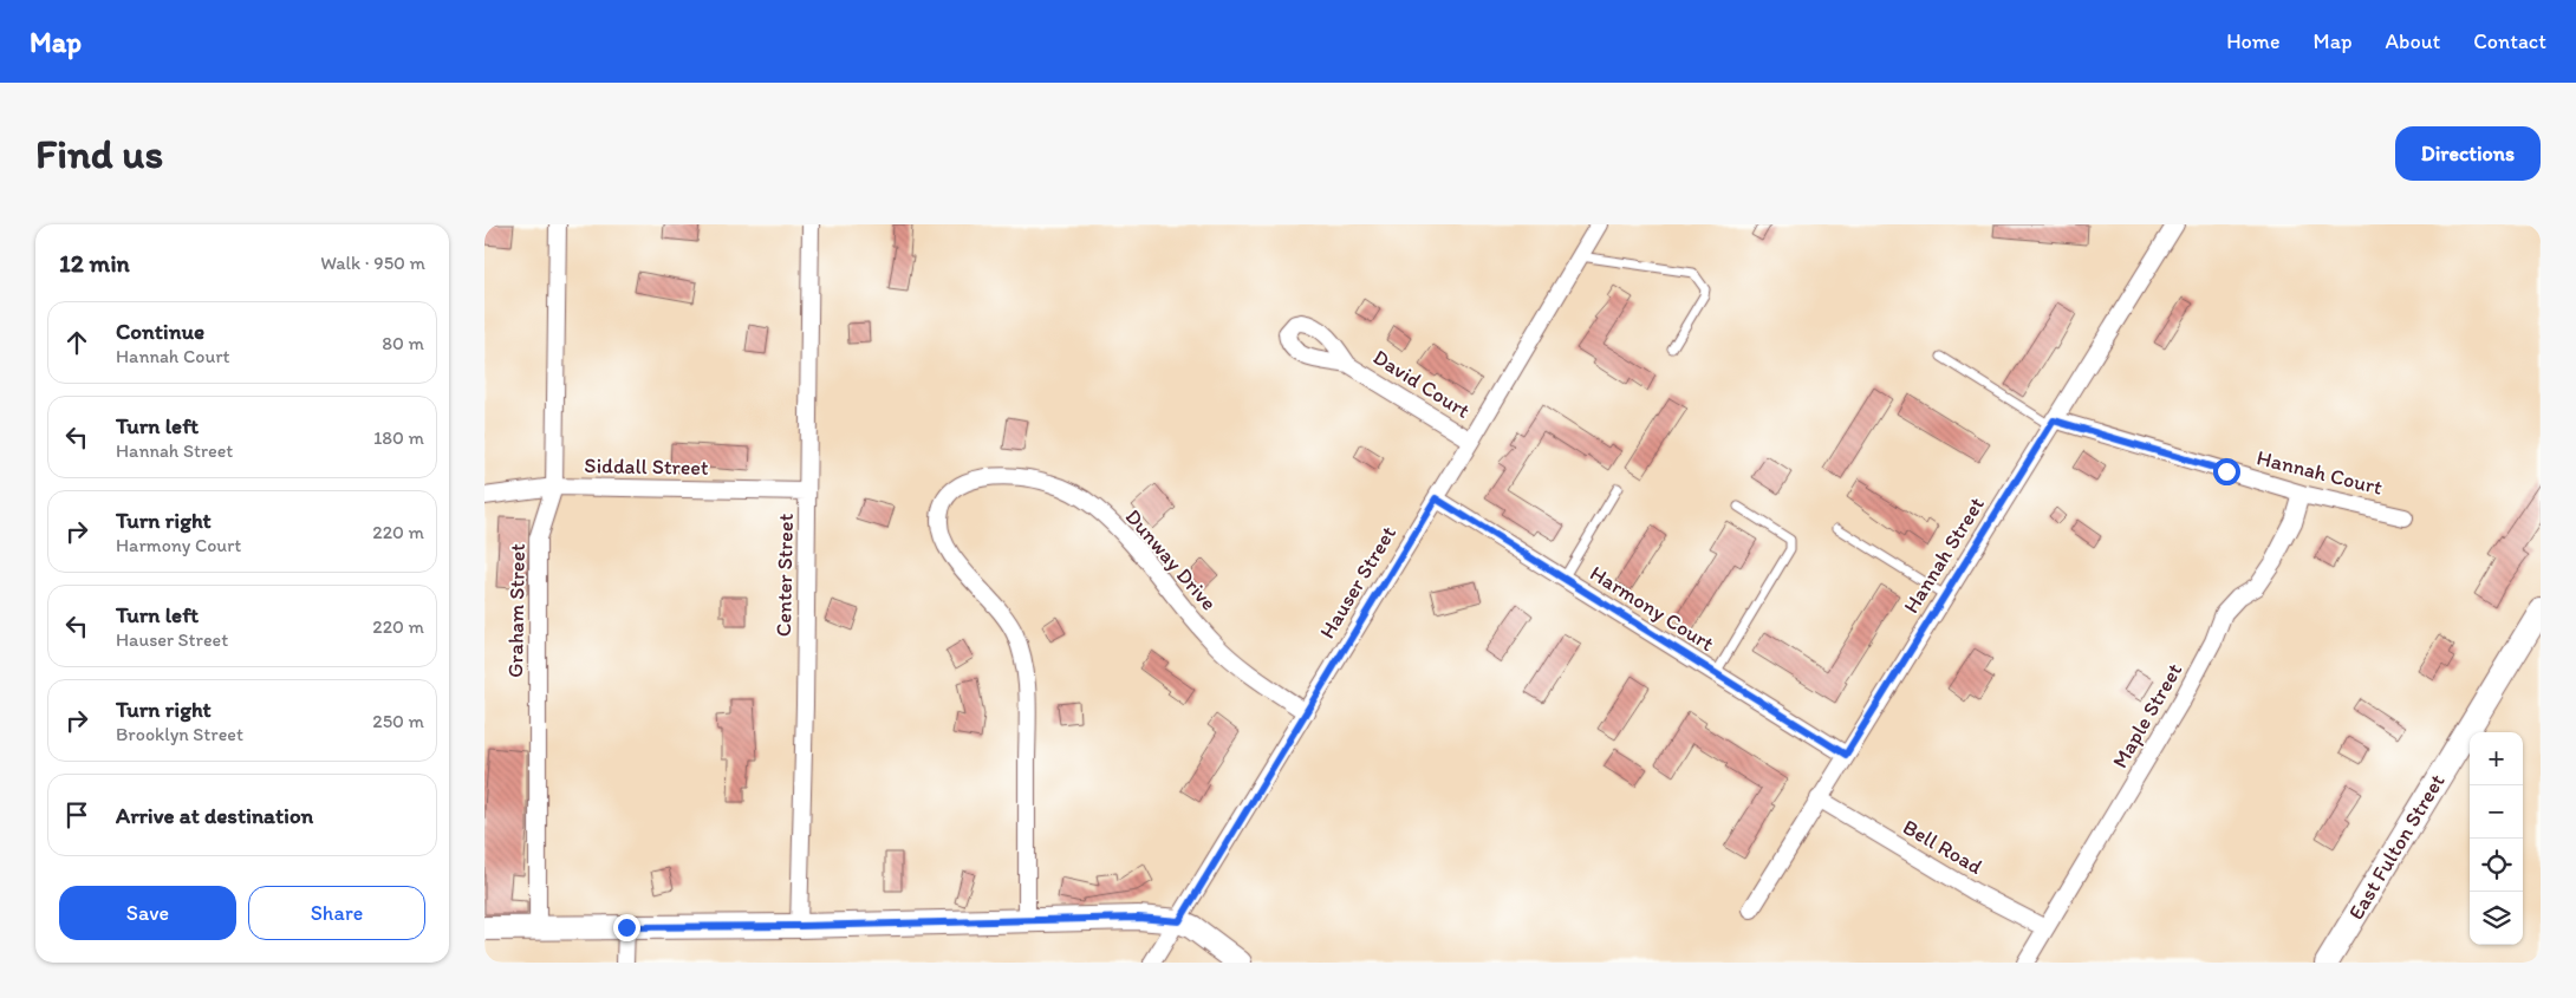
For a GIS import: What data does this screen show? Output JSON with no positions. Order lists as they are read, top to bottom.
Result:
{
  "streets": {
    "street": [
      "David Court",
      "Siddall Street",
      "Hannah Court",
      "Hannah Street",
      "Dunway Drive",
      "Center Street",
      "Hauser Street",
      "Harmony Court",
      "Graham Street",
      "Maple Street",
      "Bell Road",
      "East Fulton Street"
    ]
  },
  "crossings": [
    ["David Court", "Hauser Street"],
    ["Siddall Street", "Center Street"],
    ["Siddall Street", "Graham Street"],
    ["Hannah Court", "Hannah Street"],
    ["Hannah Court", "Maple Street"],
    ["Hannah Street", "Harmony Court"],
    ["Hannah Street", "Bell Road"],
    ["Dunway Drive", "Hauser Street"],
    ["Hauser Street", "Harmony Court"],
    ["Maple Street", "Bell Road"]
  ],
  "page": {
    "header": "Map",
    "nav": [
      "Home",
      "Map",
      "About",
      "Contact"
    ],
    "buttons": [
      "Directions",
      ["Save", "Share"]
    ],
    "title": "Find us",
    "heading": ["12 min", "Walk · 950 m"],
    "list": [
      ["Continue", "Hannah Court", "80 m"],
      ["Turn left", "Hannah Street", "180 m"],
      ["Turn right", "Harmony Court", "220 m"],
      ["Turn left", "Hauser Street", "220 m"],
      ["Turn right", "Brooklyn Street", "250 m"],
      "Arrive at destination"
    ],
    "map_buttons": ["+", "−"]
  }
}
